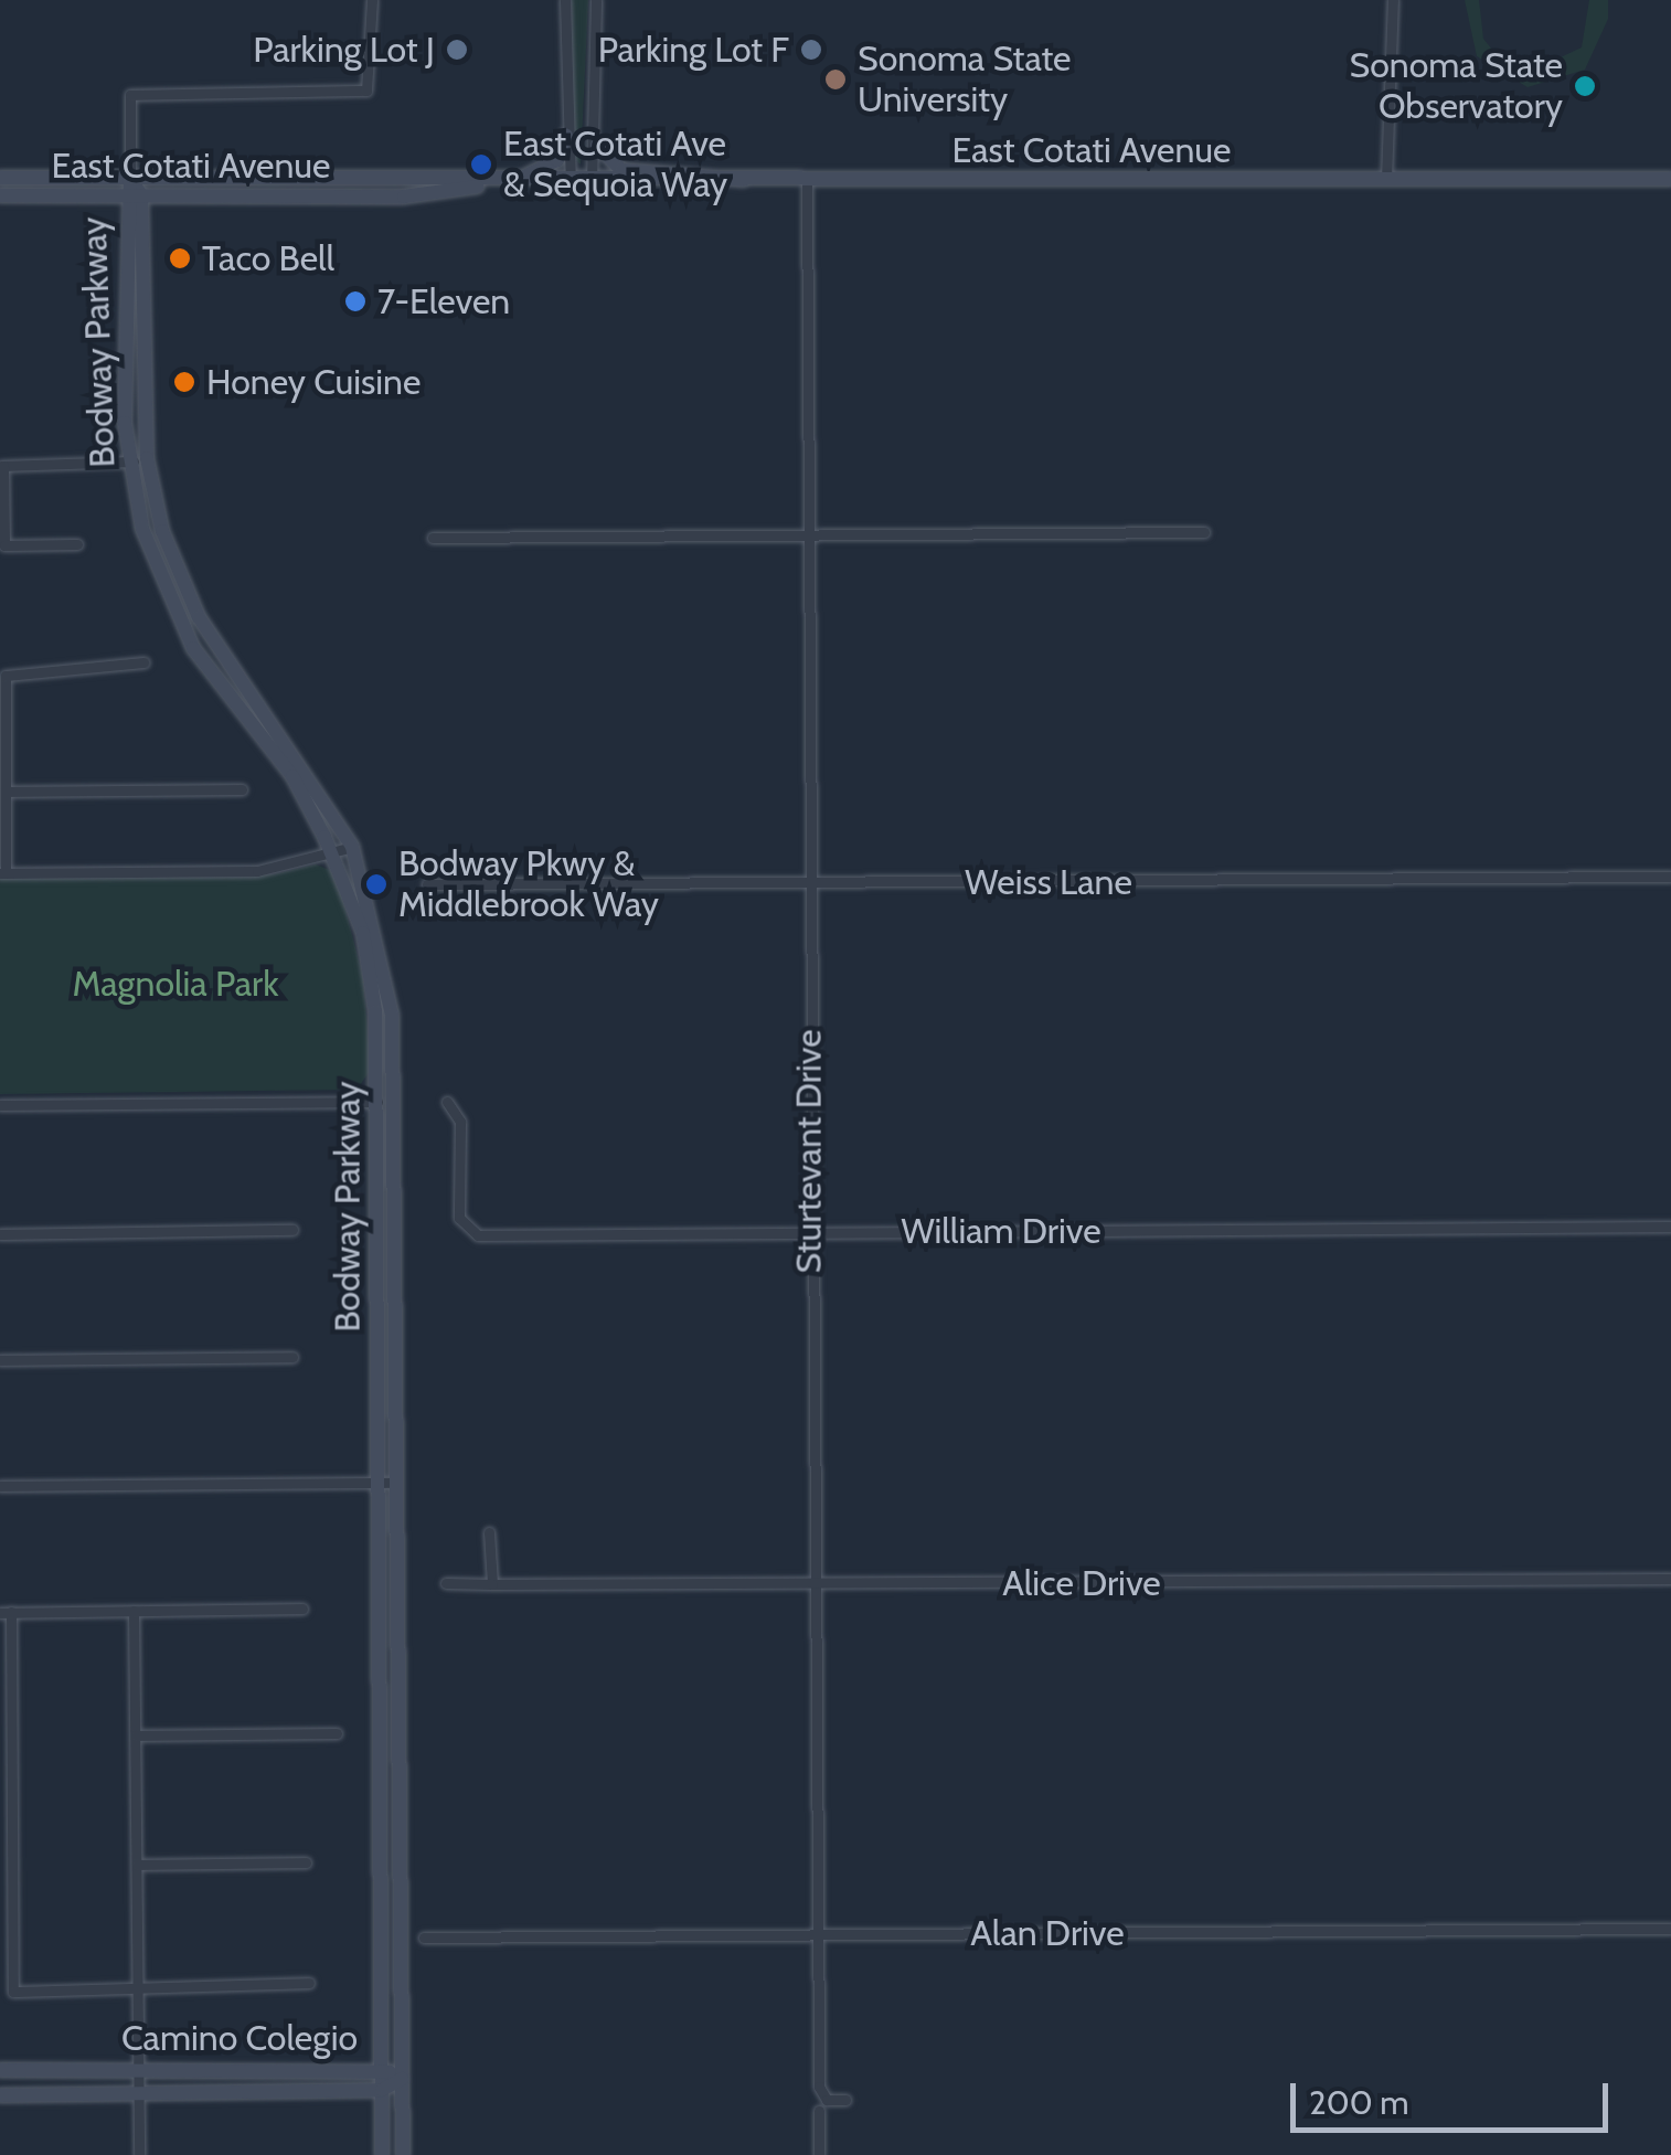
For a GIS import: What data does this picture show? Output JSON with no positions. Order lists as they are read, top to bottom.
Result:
{
  "streets": {
    "street": [
      "East Cotati Avenue",
      "Bodway Parkway",
      "Weiss Lane",
      "Sturtevant Drive",
      "William Drive",
      "Alice Drive",
      "Alan Drive",
      "Camino Colegio"
    ]
  },
  "crossings": [
    ["East Cotati Avenue", "Bodway Parkway"],
    ["East Cotati Avenue", "Sturtevant Drive"],
    ["Bodway Parkway", "Camino Colegio"],
    ["Weiss Lane", "Sturtevant Drive"],
    ["Sturtevant Drive", "William Drive"],
    ["Sturtevant Drive", "Alice Drive"],
    ["Sturtevant Drive", "Alan Drive"]
  ],
  "parks": ["Magnolia Park"],
  "places": [
    "Parking Lot J",
    "Parking Lot F",
    "Sonoma State University",
    "Sonoma State Observatory",
    "East Cotati Ave & Sequoia Way",
    "Taco Bell",
    "7-Eleven",
    "Honey Cuisine",
    "Bodway Pkwy & Middlebrook Way"
  ],
  "scale_bar": "200 m"
}
